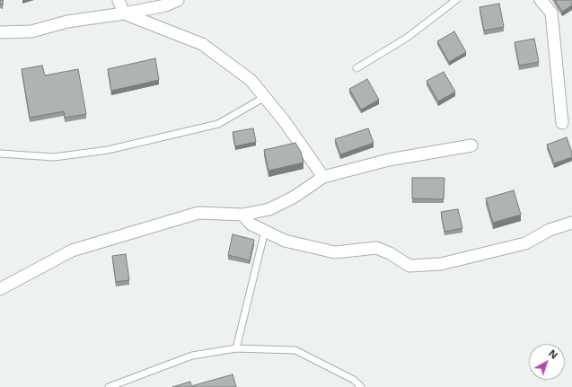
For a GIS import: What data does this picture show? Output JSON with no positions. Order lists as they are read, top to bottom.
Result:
{
  "north": "top right"
}
